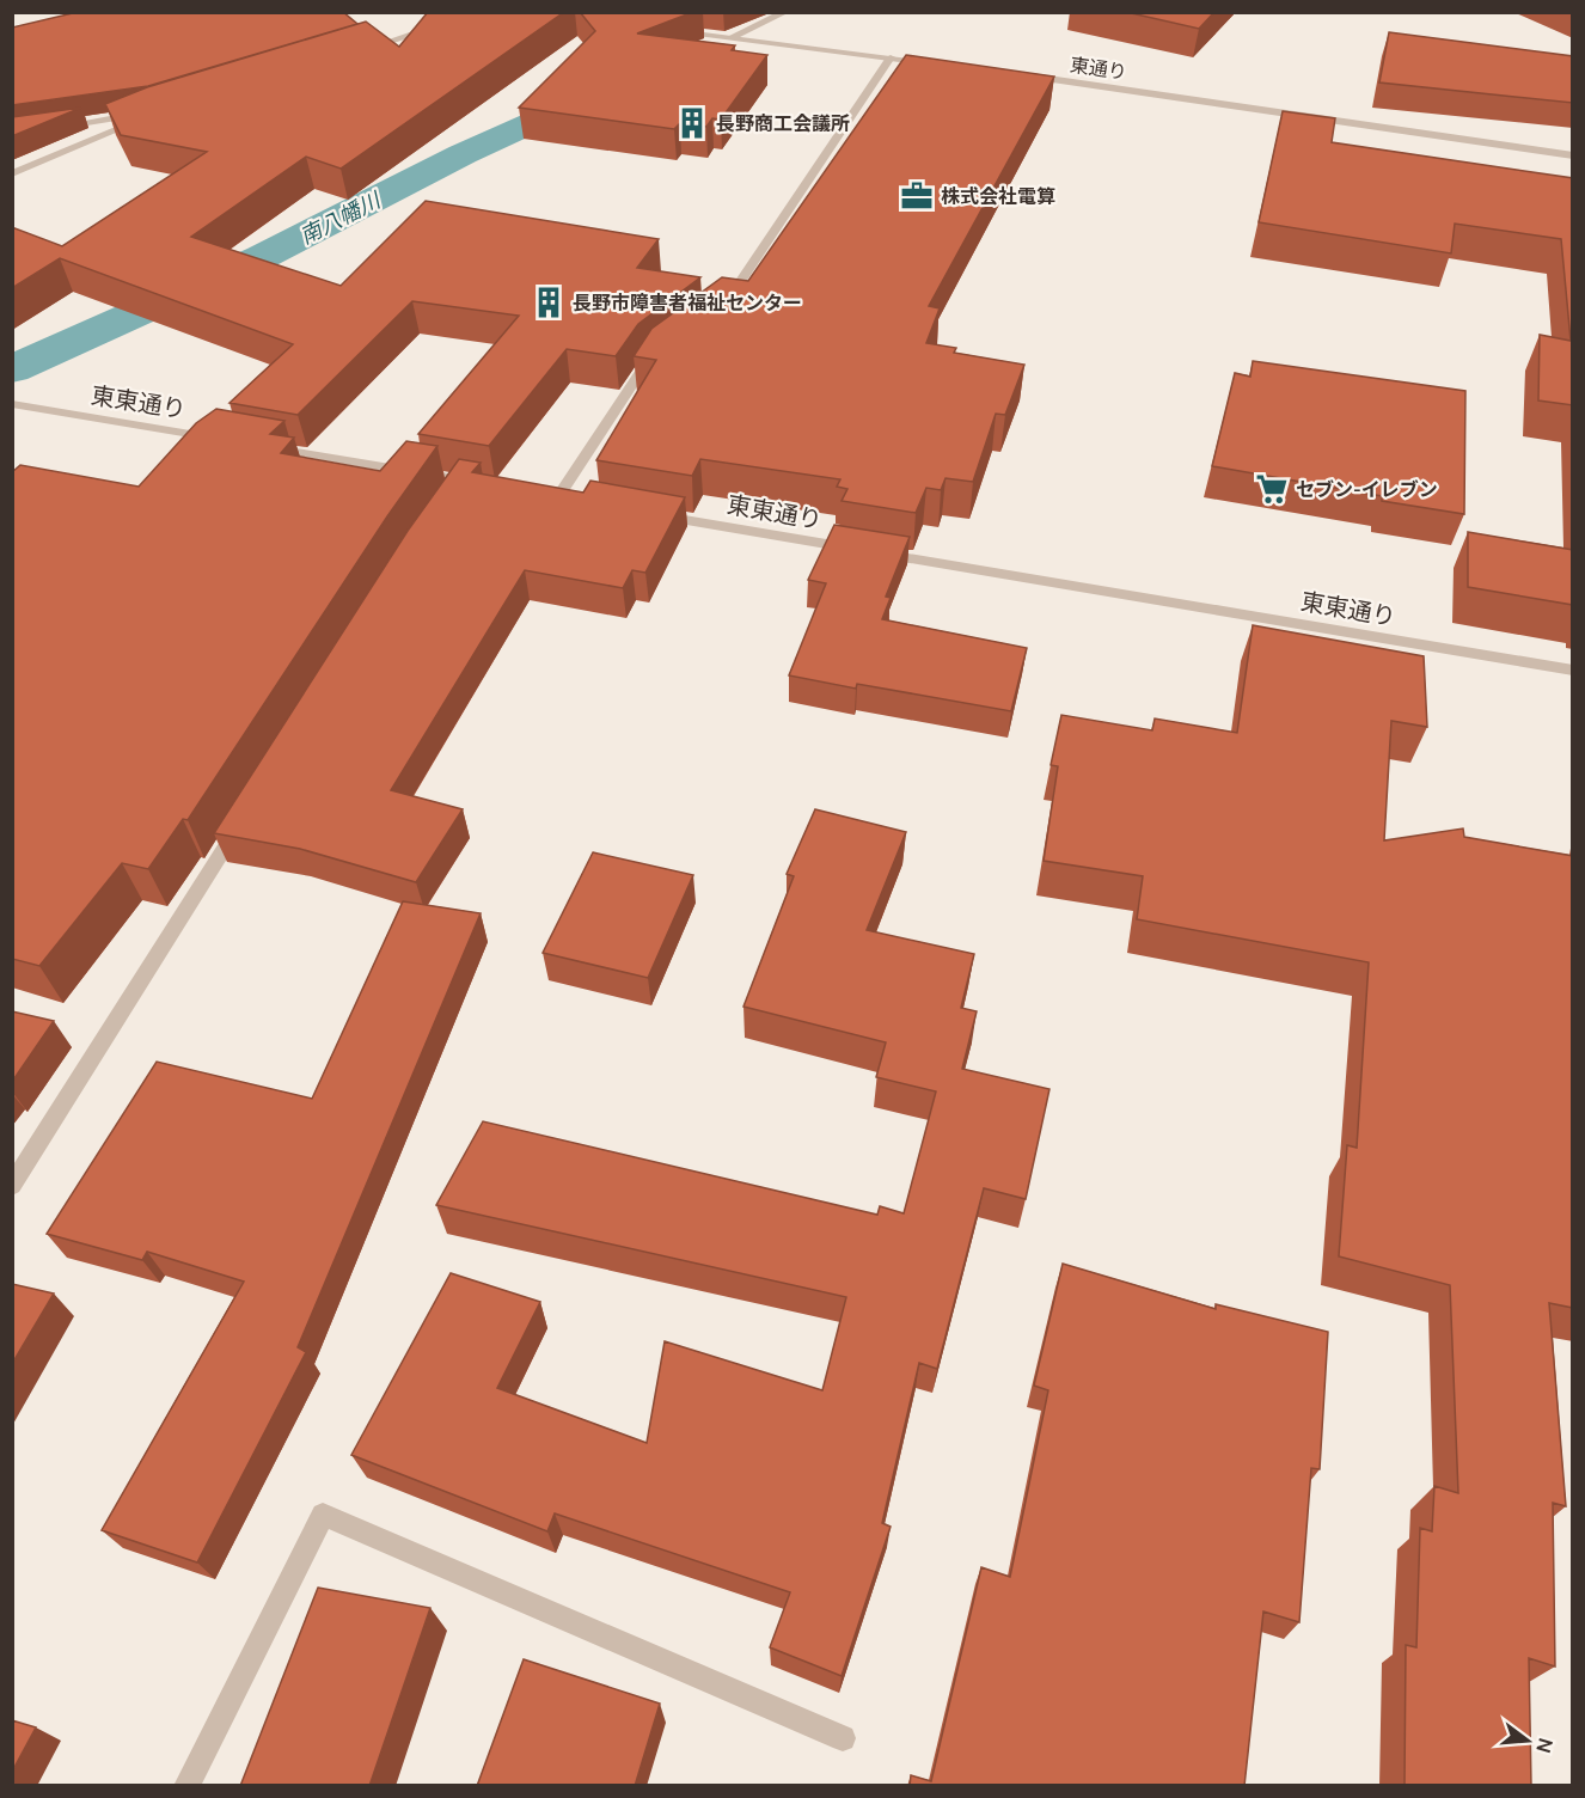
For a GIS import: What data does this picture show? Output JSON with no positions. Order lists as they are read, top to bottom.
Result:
{
  "streets": {
    "street": ["東通り", "東東通り"]
  },
  "water": ["南八幡川"],
  "places": {
    "building": ["長野商工会議所", "長野市障害者福祉センター"],
    "office": ["株式会社電算"],
    "supermarket": ["セブン-イレブン"]
  },
  "north": "right"
}
